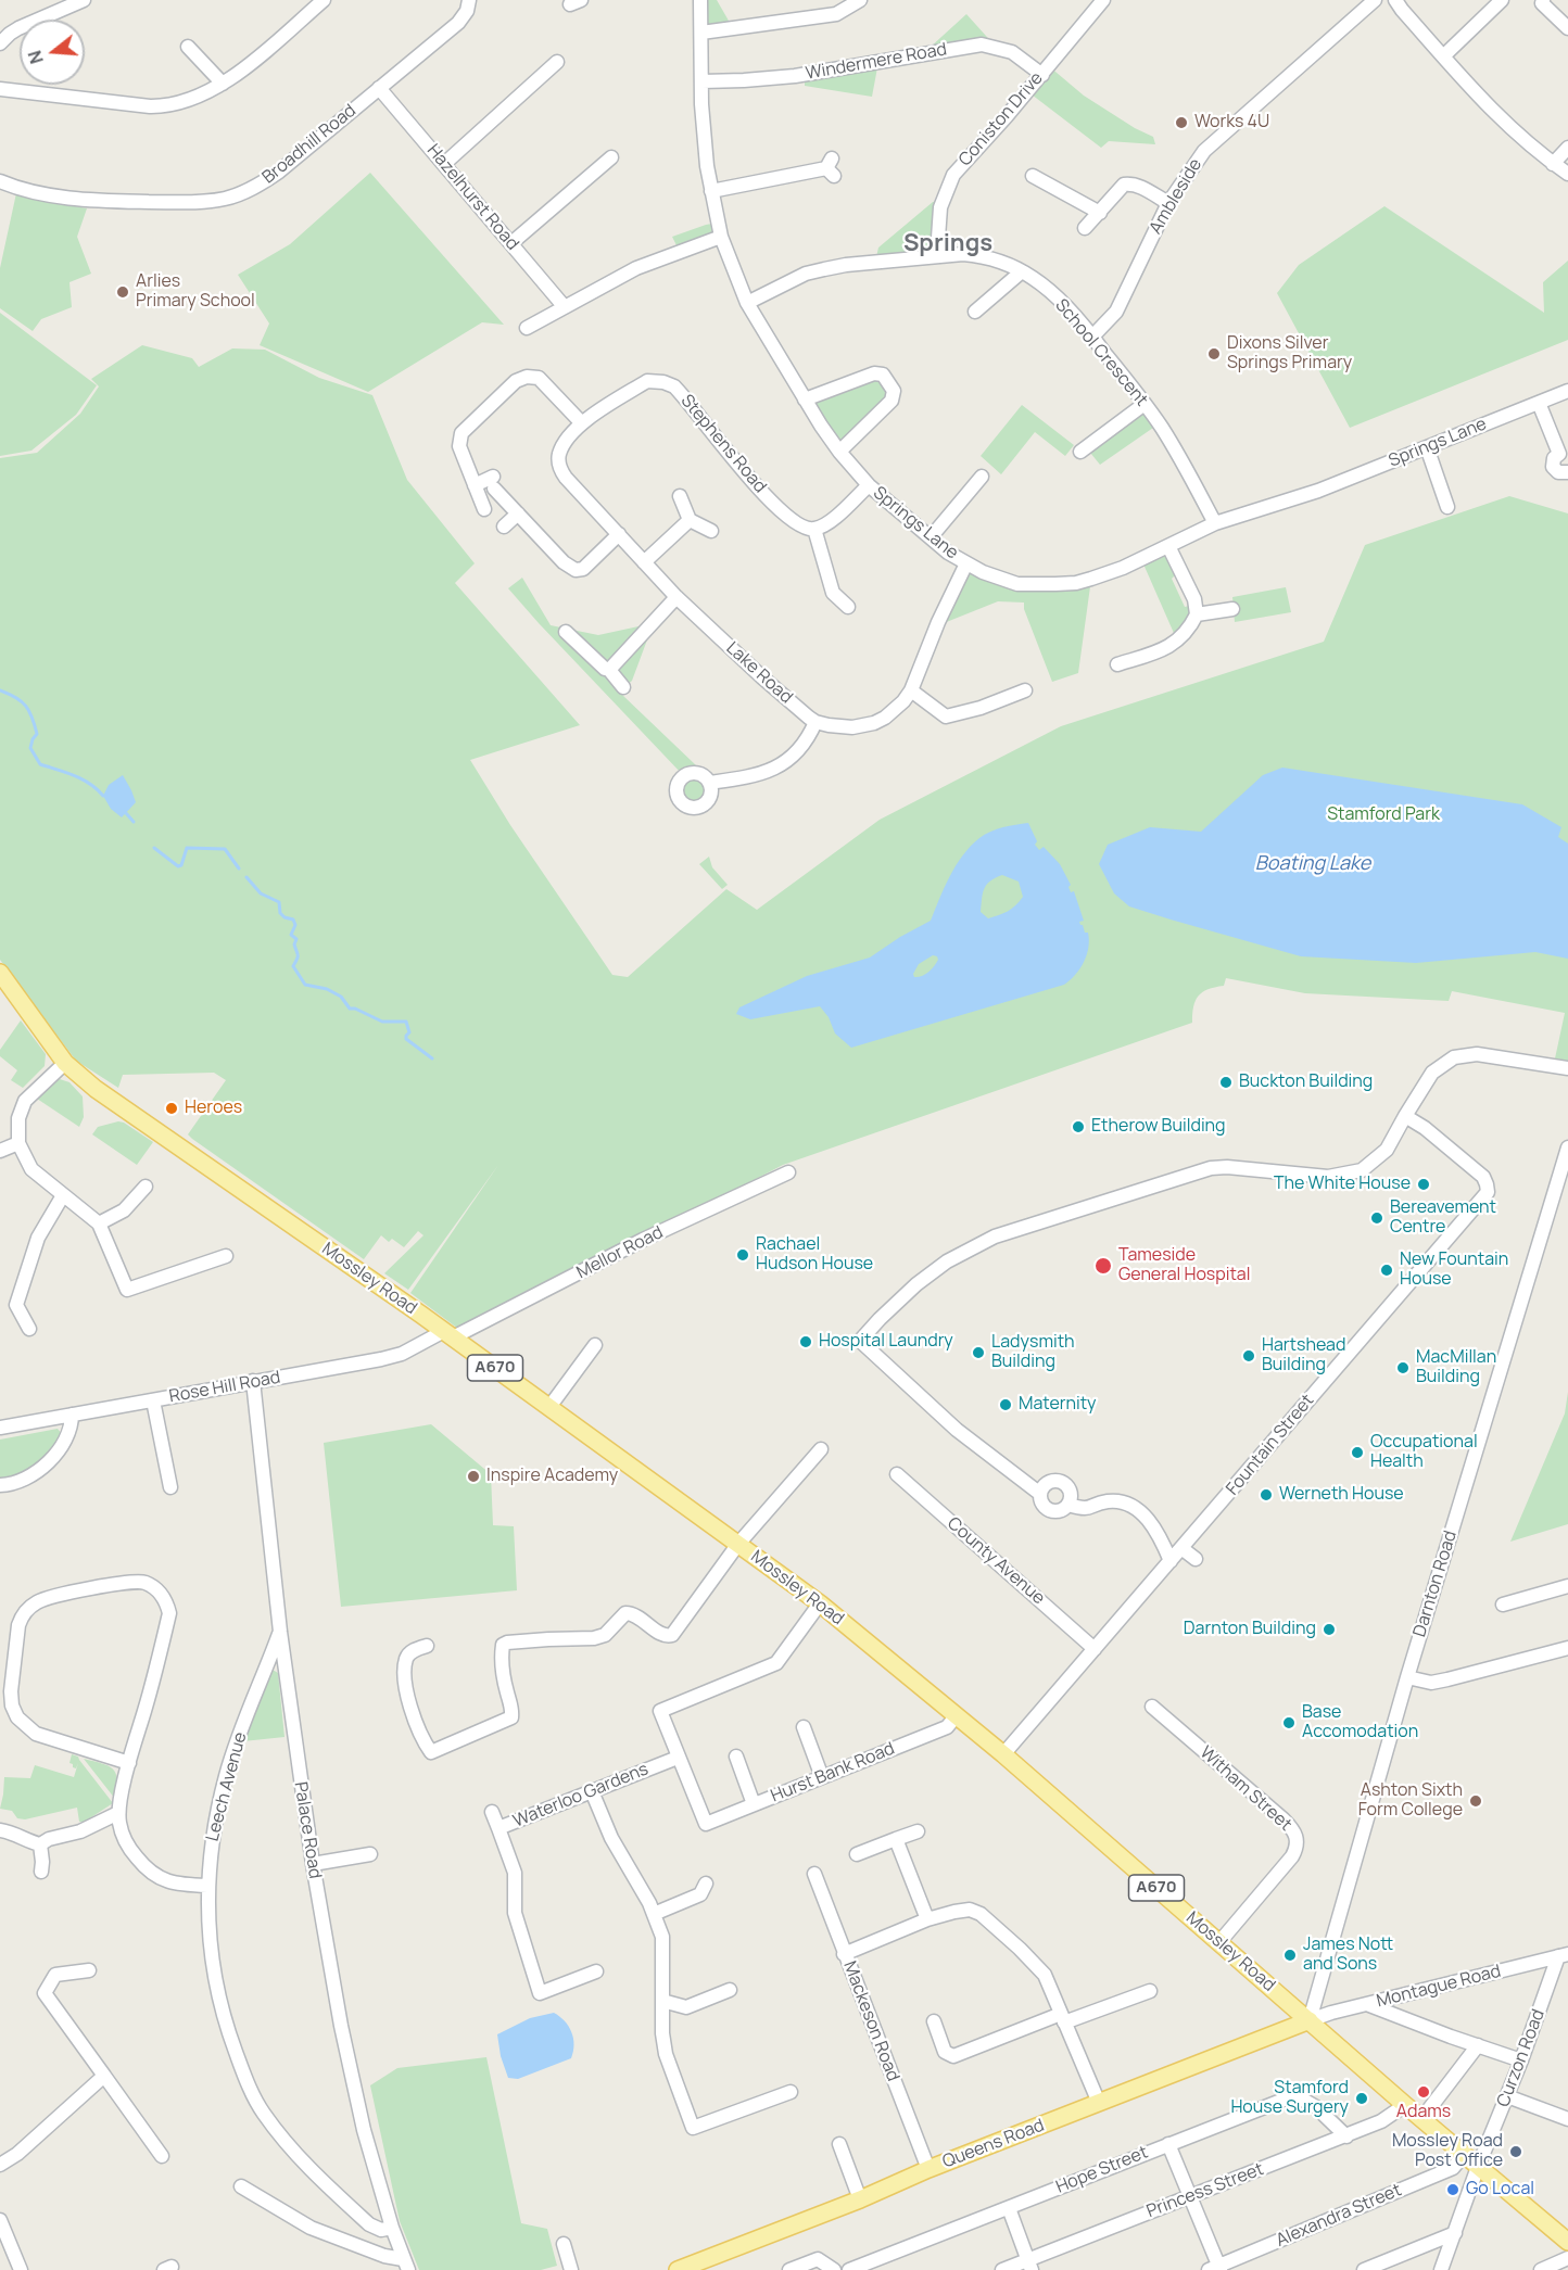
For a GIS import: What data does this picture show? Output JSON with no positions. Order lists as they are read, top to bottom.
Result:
{
  "streets": {
    "main road": ["Mossley Road", "A670", "Queens Road"],
    "street": [
      "Windermere Road",
      "Coniston Drive",
      "Broadhill Road",
      "Ambleside",
      "Hazelhurst Road",
      "School Crescent",
      "Springs Lane",
      "Stephens Road",
      "Lake Road",
      "Mellor Road",
      "Rose Hill Road",
      "Fountain Street",
      "County Avenue",
      "Darnton Road",
      "Hurst Bank Road",
      "Leech Avenue",
      "Witham Street",
      "Waterloo Gardens",
      "Palace Road",
      "Montague Road",
      "Mackeson Road",
      "Curzon Road",
      "Hope Street",
      "Princess Street",
      "Alexandra Street"
    ]
  },
  "crossings": [
    ["Windermere Road", "Coniston Drive"],
    ["Windermere Road", "Springs Lane"],
    ["Coniston Drive", "School Crescent"],
    ["Broadhill Road", "Hazelhurst Road"],
    ["Ambleside", "School Crescent"],
    ["School Crescent", "Springs Lane"],
    ["Stephens Road", "Lake Road"],
    ["Mellor Road", "Mossley Road"],
    ["Mellor Road", "Rose Hill Road"],
    ["Mossley Road", "Rose Hill Road"],
    ["Mossley Road", "Fountain Street"],
    ["Mossley Road", "Darnton Road"],
    ["Mossley Road", "Hurst Bank Road"],
    ["Mossley Road", "Witham Street"],
    ["Mossley Road", "Montague Road"],
    ["Mossley Road", "Curzon Road"],
    ["Mossley Road", "Queens Road"],
    ["Mossley Road", "Princess Street"],
    ["Mossley Road", "Alexandra Street"],
    ["Rose Hill Road", "Palace Road"],
    ["Fountain Street", "County Avenue"],
    ["Darnton Road", "Montague Road"],
    ["Darnton Road", "Queens Road"],
    ["Hurst Bank Road", "Waterloo Gardens"],
    ["Leech Avenue", "Palace Road"],
    ["Montague Road", "Curzon Road"],
    ["Montague Road", "Queens Road"],
    ["Mackeson Road", "Queens Road"],
    ["Hope Street", "Princess Street"]
  ],
  "districts": ["Springs"],
  "water": ["Boating Lake"],
  "parks": ["Stamford Park"],
  "places": [
    "Works 4U",
    "Arlies Primary School",
    "Dixons Silver Springs Primary",
    "Buckton Building",
    "Heroes",
    "Etherow Building",
    "The White House",
    "Bereavement Centre",
    "Rachael Hudson House",
    "Tameside General Hospital",
    "New Fountain House",
    "Hospital Laundry",
    "Ladysmith Building",
    "Hartshead Building",
    "MacMillan Building",
    "Maternity",
    "Occupational Health",
    "Inspire Academy",
    "Werneth House",
    "Darnton Building",
    "Base Accomodation",
    "Ashton Sixth Form College",
    "James Nott and Sons",
    "Adams",
    "Stamford House Surgery",
    "Mossley Road Post Office",
    "Go Local"
  ],
  "north": "left"
}
